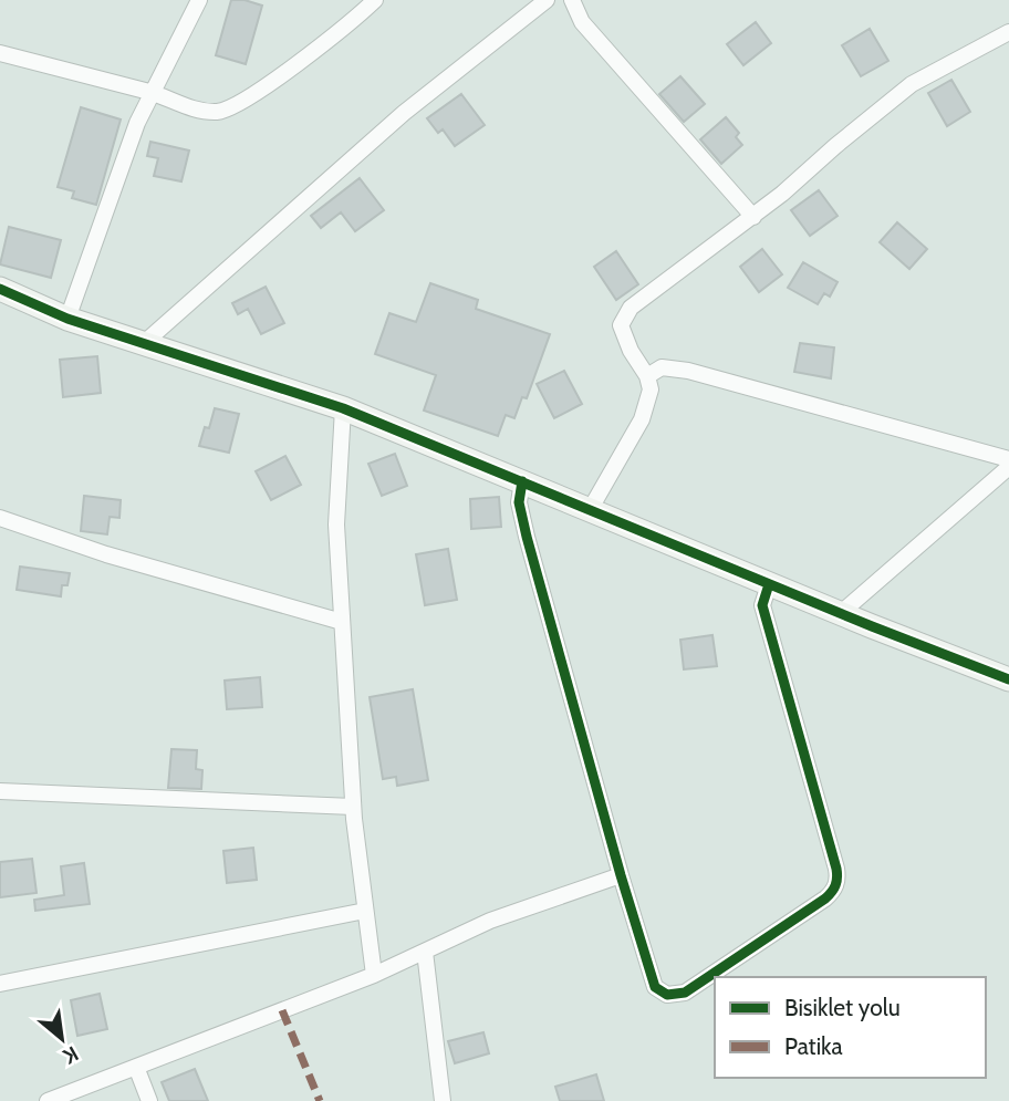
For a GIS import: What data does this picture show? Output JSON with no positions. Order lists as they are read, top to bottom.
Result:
{
  "legend": ["Bisiklet yolu", "Patika"],
  "north": "bottom right"
}
